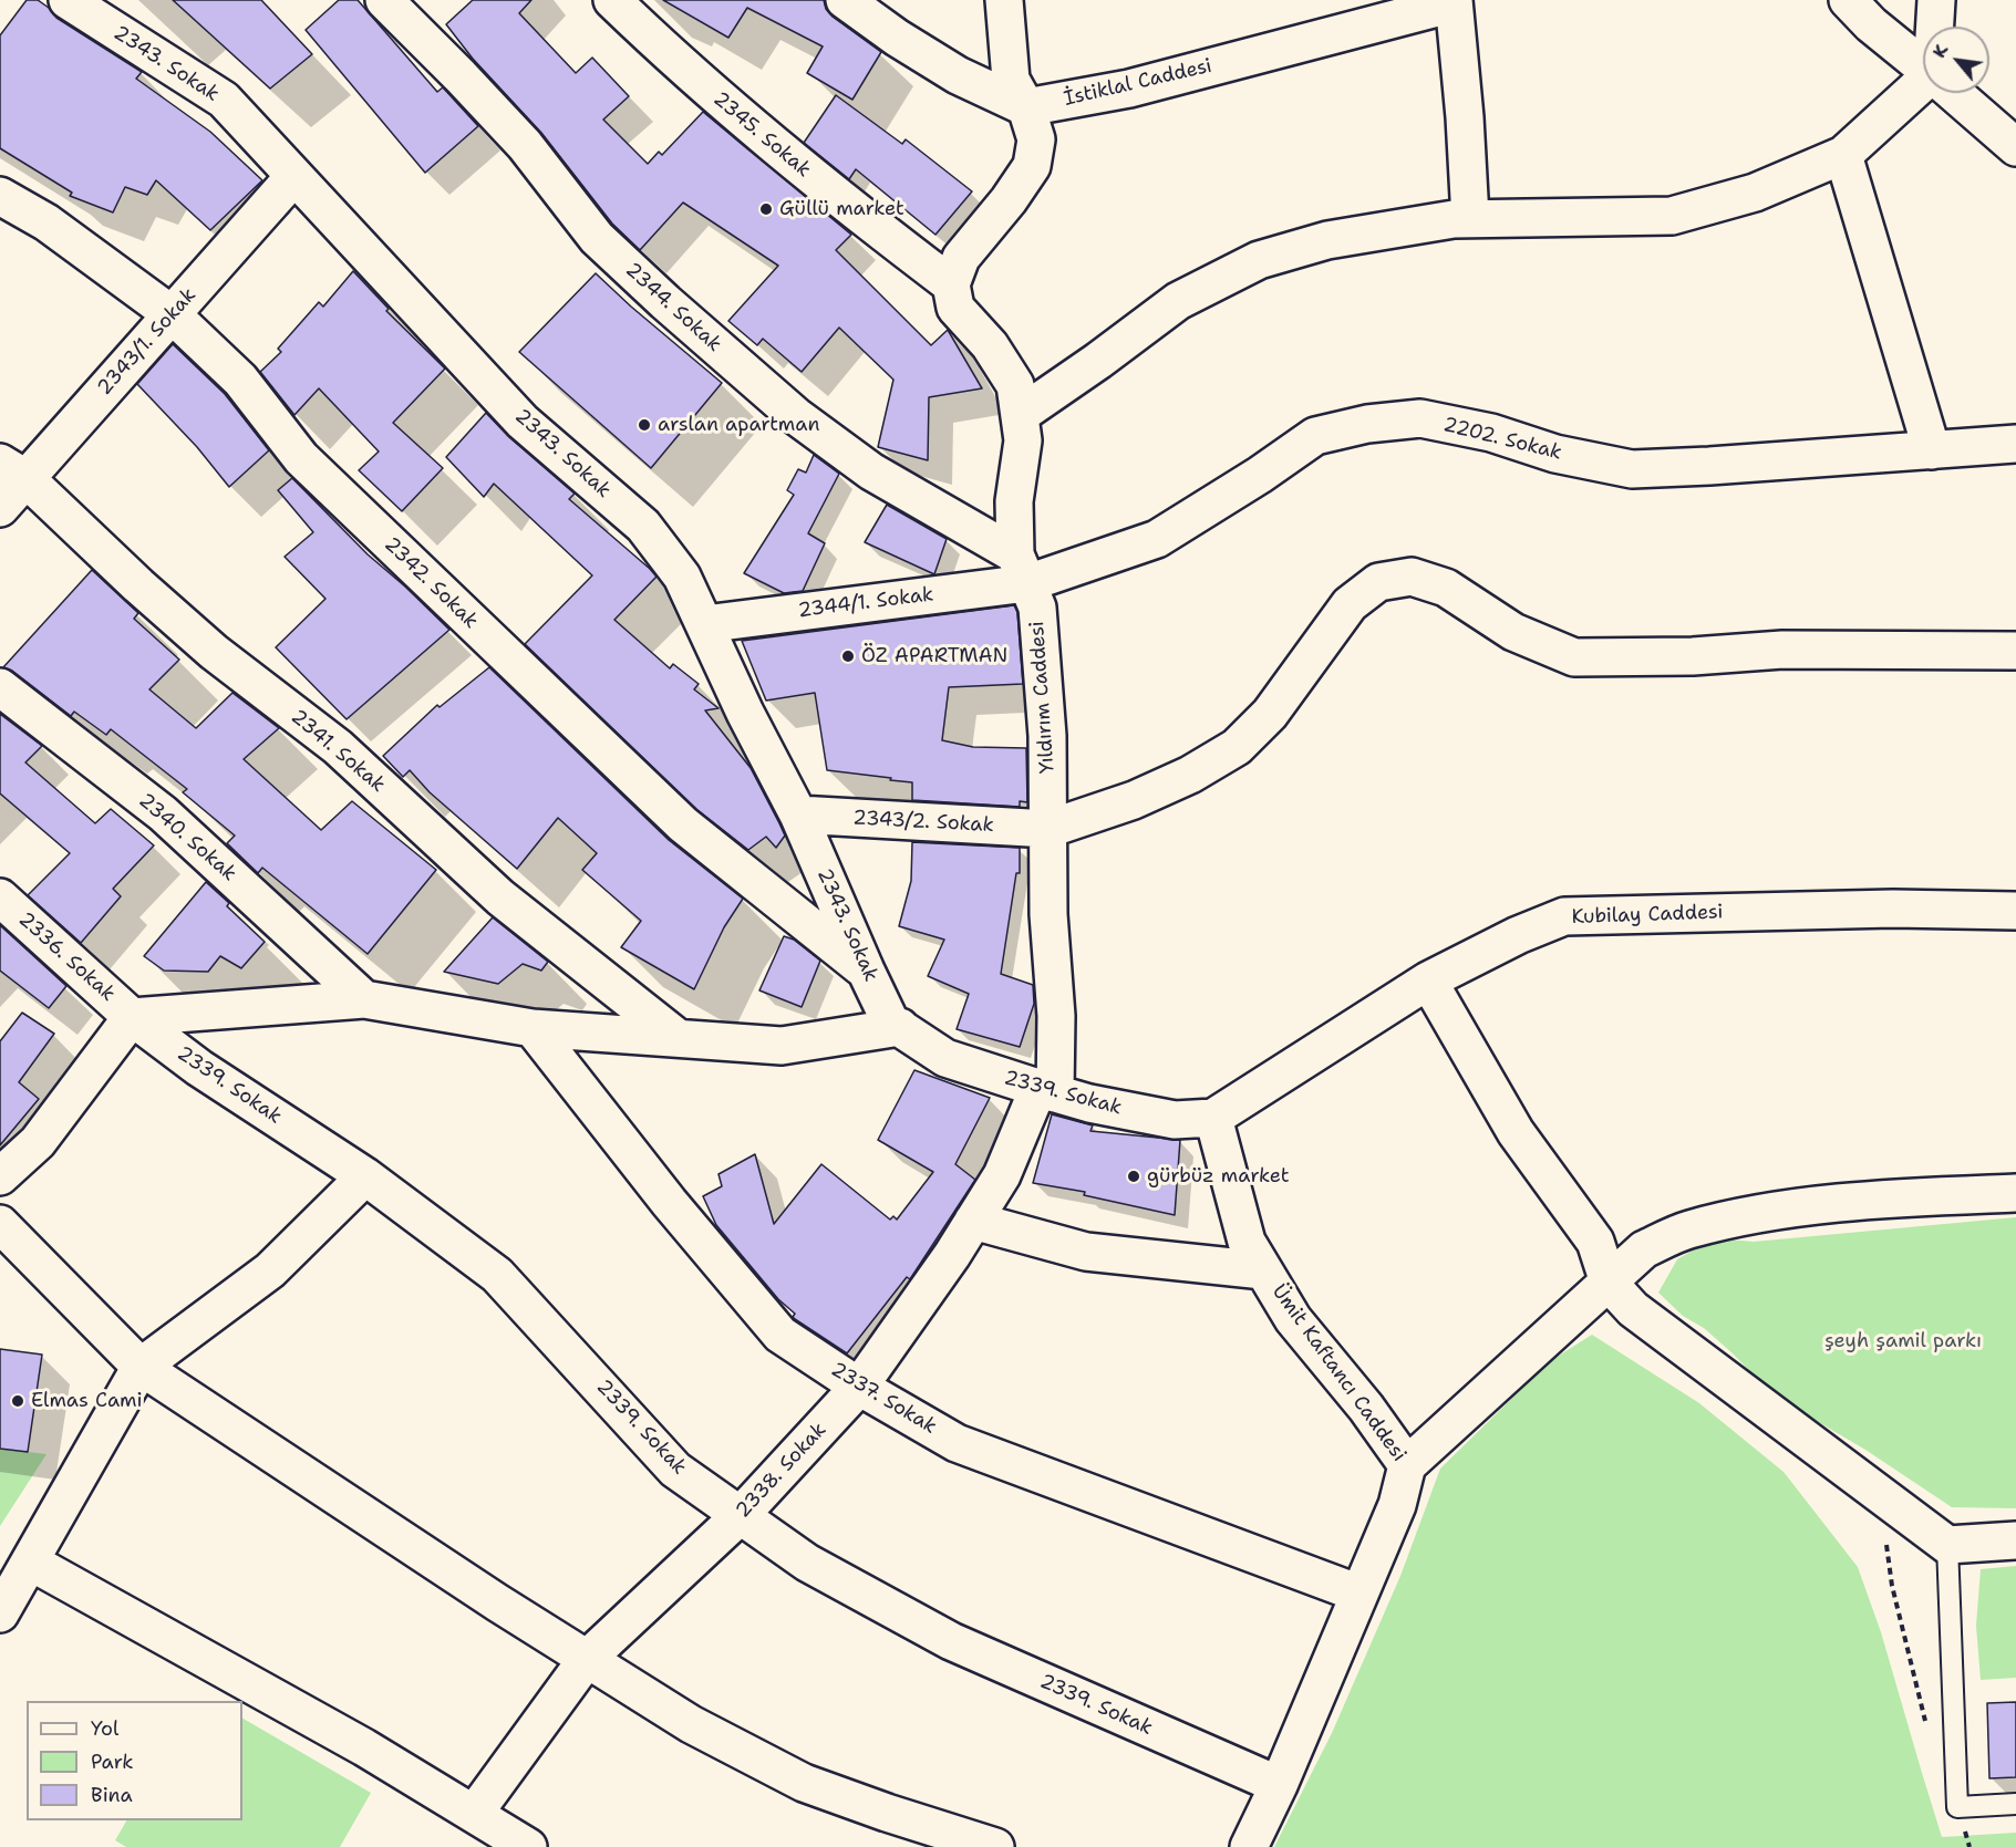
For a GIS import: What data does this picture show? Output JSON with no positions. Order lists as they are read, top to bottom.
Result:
{
  "streets": {
    "street": [
      "2343. Sokak",
      "İstiklal Caddesi",
      "2345. Sokak",
      "2344. Sokak",
      "2343/1. Sokak",
      "2202. Sokak",
      "2342. Sokak",
      "2344/1. Sokak",
      "Yıldırım Caddesi",
      "2341. Sokak",
      "2343/2. Sokak",
      "2340. Sokak",
      "Kubilay Caddesi",
      "2336. Sokak",
      "2339. Sokak",
      "Ümit Kaftancı Caddesi",
      "2337. Sokak",
      "2338. Sokak"
    ]
  },
  "crossings": [
    ["2343. Sokak", "2343/1. Sokak"],
    ["2343. Sokak", "2342. Sokak"],
    ["2343. Sokak", "2344/1. Sokak"],
    ["2343. Sokak", "2343/2. Sokak"],
    ["2343. Sokak", "2339. Sokak"],
    ["2345. Sokak", "Yıldırım Caddesi"],
    ["2344. Sokak", "2202. Sokak"],
    ["2344. Sokak", "2344/1. Sokak"],
    ["2344. Sokak", "Yıldırım Caddesi"],
    ["2343/1. Sokak", "2342. Sokak"],
    ["2343/1. Sokak", "2341. Sokak"],
    ["2202. Sokak", "2344/1. Sokak"],
    ["2202. Sokak", "Yıldırım Caddesi"],
    ["2344/1. Sokak", "Yıldırım Caddesi"],
    ["Yıldırım Caddesi", "2343/2. Sokak"],
    ["Yıldırım Caddesi", "2339. Sokak"],
    ["Yıldırım Caddesi", "2338. Sokak"],
    ["2341. Sokak", "2339. Sokak"],
    ["2340. Sokak", "2339. Sokak"],
    ["Kubilay Caddesi", "2339. Sokak"],
    ["Kubilay Caddesi", "Ümit Kaftancı Caddesi"],
    ["2336. Sokak", "2339. Sokak"],
    ["2339. Sokak", "Ümit Kaftancı Caddesi"],
    ["2339. Sokak", "2337. Sokak"],
    ["2339. Sokak", "2338. Sokak"],
    ["Ümit Kaftancı Caddesi", "2337. Sokak"],
    ["2337. Sokak", "2338. Sokak"]
  ],
  "parks": ["şeyh şamil parkı"],
  "places": [
    "Güllü market",
    "arslan apartman",
    "ÖZ APARTMAN",
    "gürbüz market",
    "Elmas Cami"
  ],
  "legend": ["Yol", "Park", "Bina"],
  "north": "top left"
}
